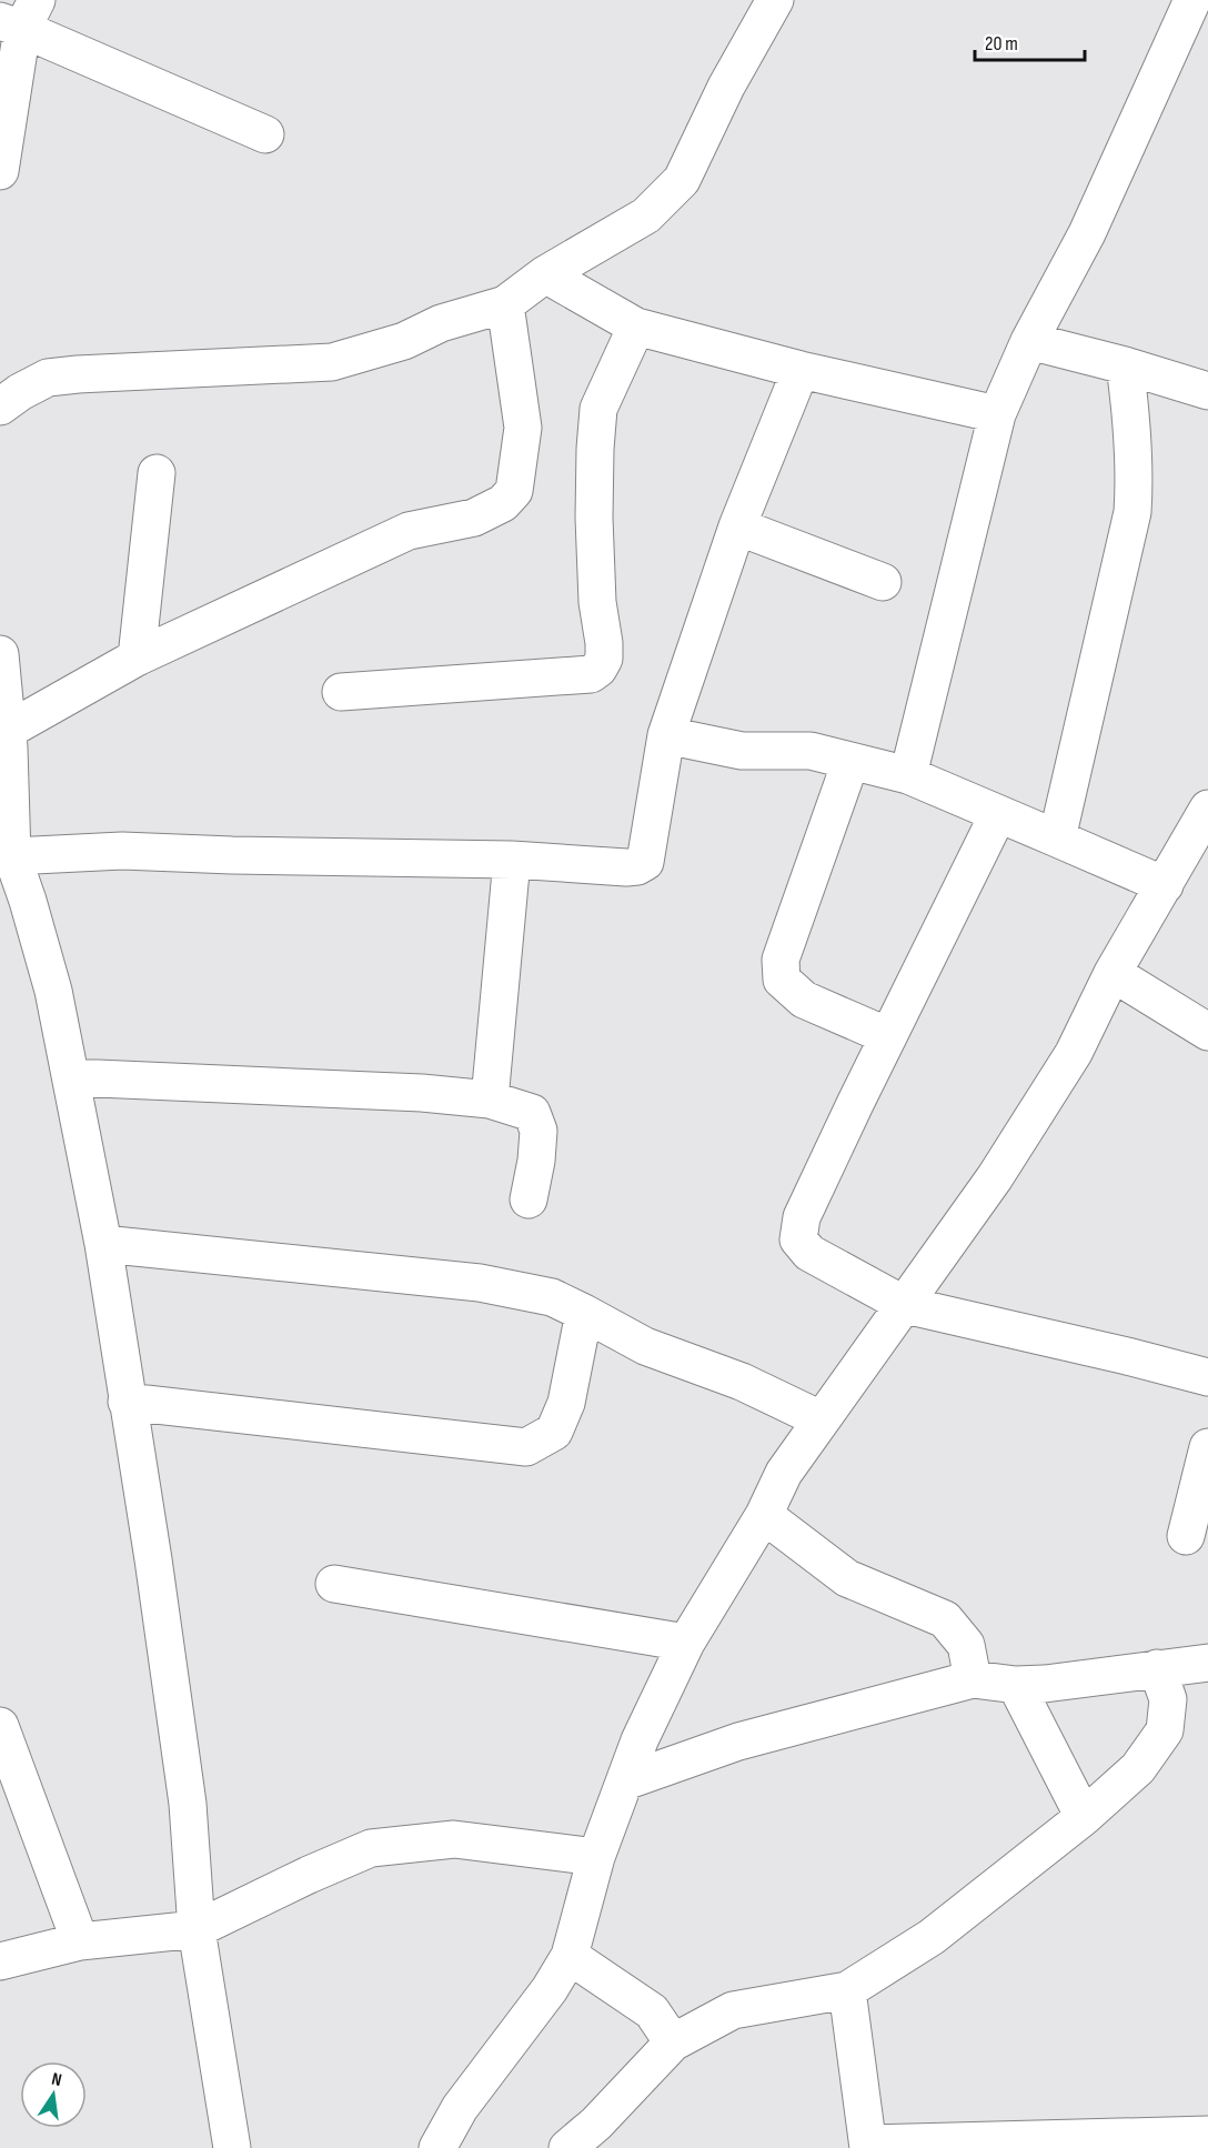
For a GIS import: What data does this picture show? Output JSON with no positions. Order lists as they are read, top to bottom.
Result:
{
  "scale_bar": "20 m",
  "north": "top"
}
